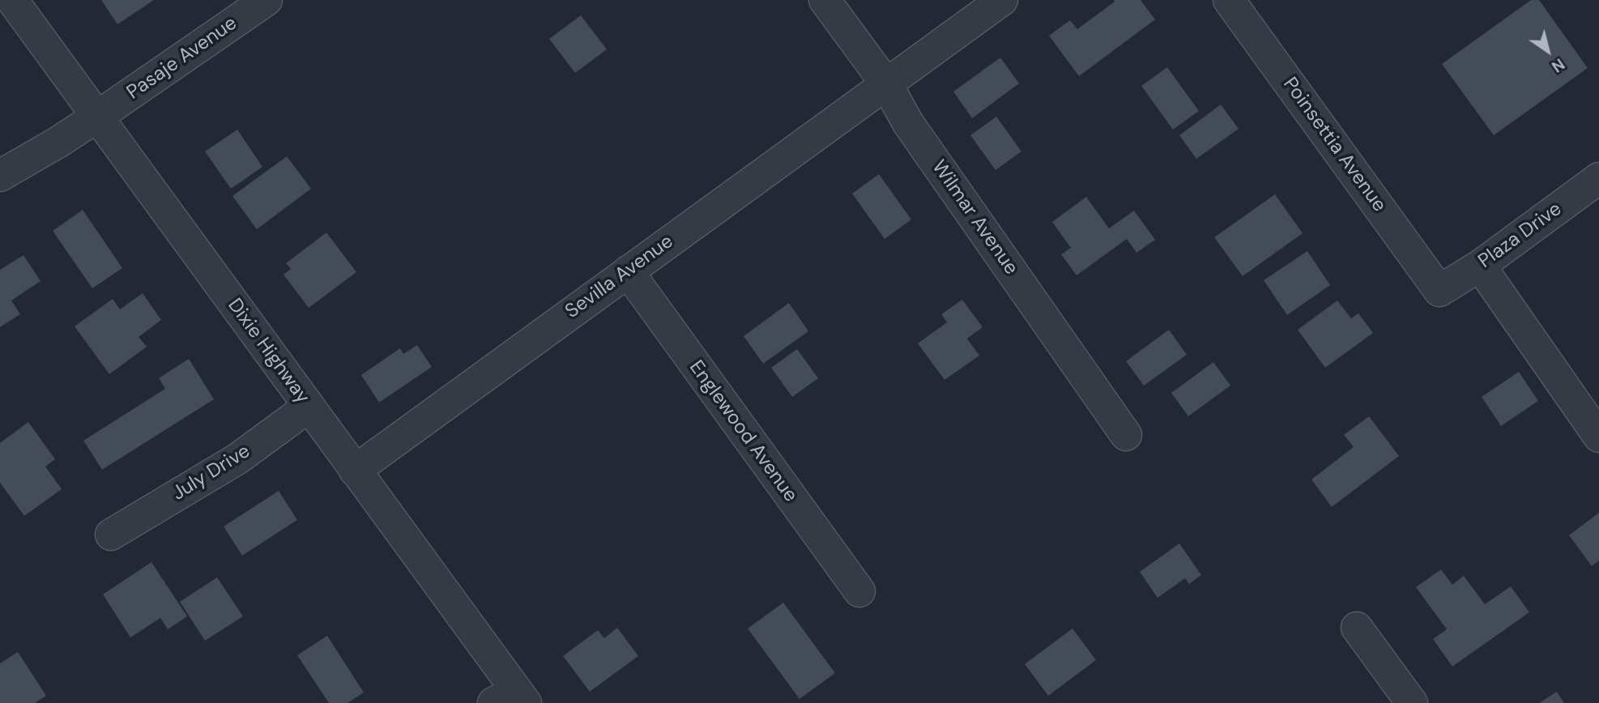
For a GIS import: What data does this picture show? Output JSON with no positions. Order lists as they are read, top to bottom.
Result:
{
  "streets": {
    "street": [
      "Pasaje Avenue",
      "Poinsettia Avenue",
      "Wilmar Avenue",
      "Plaza Drive",
      "Sevilla Avenue",
      "Dixie Highway",
      "Englewood Avenue",
      "July Drive"
    ]
  },
  "crossings": [
    ["Pasaje Avenue", "Dixie Highway"],
    ["Poinsettia Avenue", "Plaza Drive"],
    ["Wilmar Avenue", "Sevilla Avenue"],
    ["Sevilla Avenue", "Dixie Highway"],
    ["Sevilla Avenue", "Englewood Avenue"],
    ["Dixie Highway", "July Drive"]
  ],
  "north": "bottom right"
}
